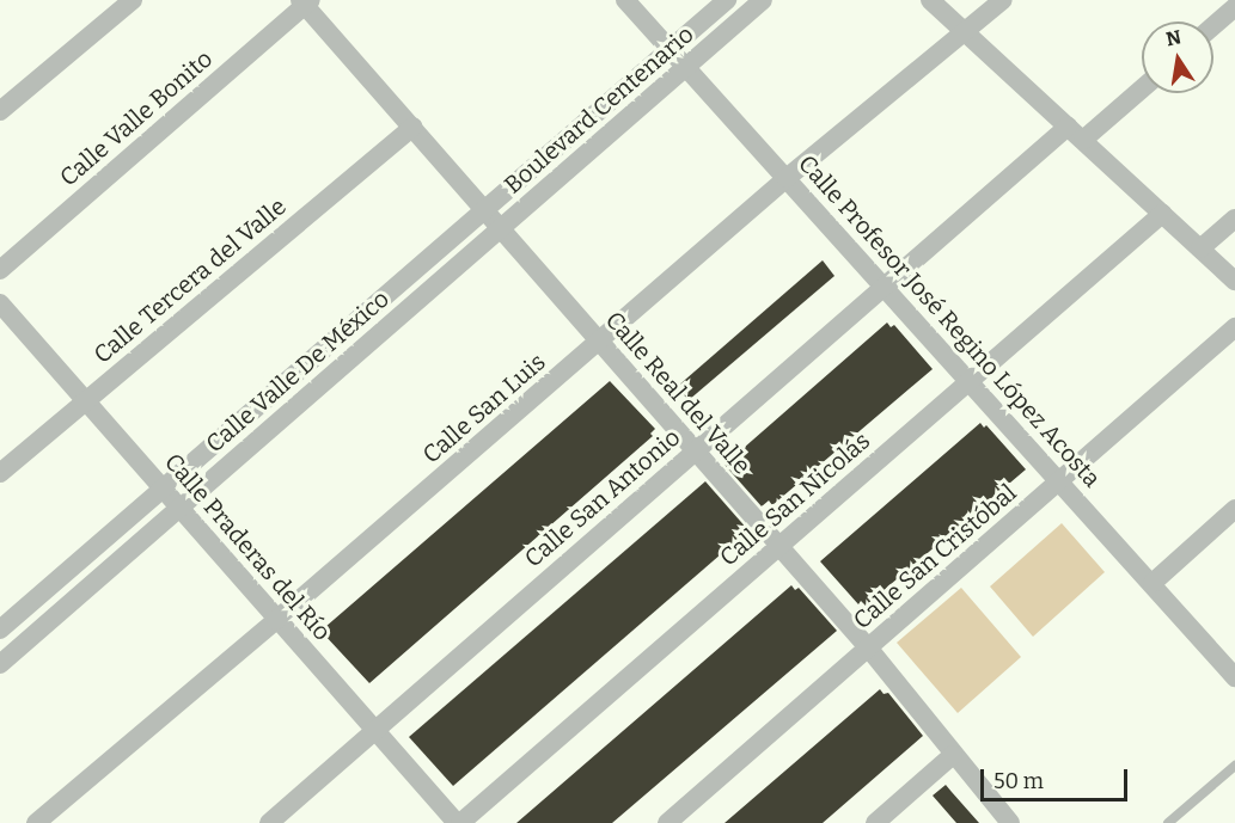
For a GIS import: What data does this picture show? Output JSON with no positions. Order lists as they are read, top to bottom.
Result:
{
  "streets": {
    "street": [
      "Boulevard Centenario",
      "Calle Valle Bonito",
      "Calle Tercera del Valle",
      "Calle Profesor José Regino López Acosta",
      "Calle Valle De México",
      "Calle Real del Valle",
      "Calle San Luis",
      "Calle San Antonio",
      "Calle San Nicolás",
      "Calle Praderas del Río",
      "Calle San Cristóbal"
    ]
  },
  "crossings": [
    ["Boulevard Centenario", "Calle Profesor José Regino López Acosta"],
    ["Boulevard Centenario", "Calle Valle De México"],
    ["Boulevard Centenario", "Calle Real del Valle"],
    ["Calle Valle Bonito", "Calle Real del Valle"],
    ["Calle Tercera del Valle", "Calle Real del Valle"],
    ["Calle Tercera del Valle", "Calle Praderas del Río"],
    ["Calle Profesor José Regino López Acosta", "Calle San Luis"],
    ["Calle Profesor José Regino López Acosta", "Calle San Antonio"],
    ["Calle Profesor José Regino López Acosta", "Calle San Nicolás"],
    ["Calle Profesor José Regino López Acosta", "Calle San Cristóbal"],
    ["Calle Valle De México", "Calle Real del Valle"],
    ["Calle Valle De México", "Calle Praderas del Río"],
    ["Calle Real del Valle", "Calle San Luis"],
    ["Calle Real del Valle", "Calle San Antonio"],
    ["Calle Real del Valle", "Calle San Nicolás"],
    ["Calle Real del Valle", "Calle San Cristóbal"],
    ["Calle San Luis", "Calle Praderas del Río"],
    ["Calle San Antonio", "Calle Praderas del Río"],
    ["Calle San Nicolás", "Calle Praderas del Río"]
  ],
  "scale_bar": "50 m",
  "north": "top"
}
